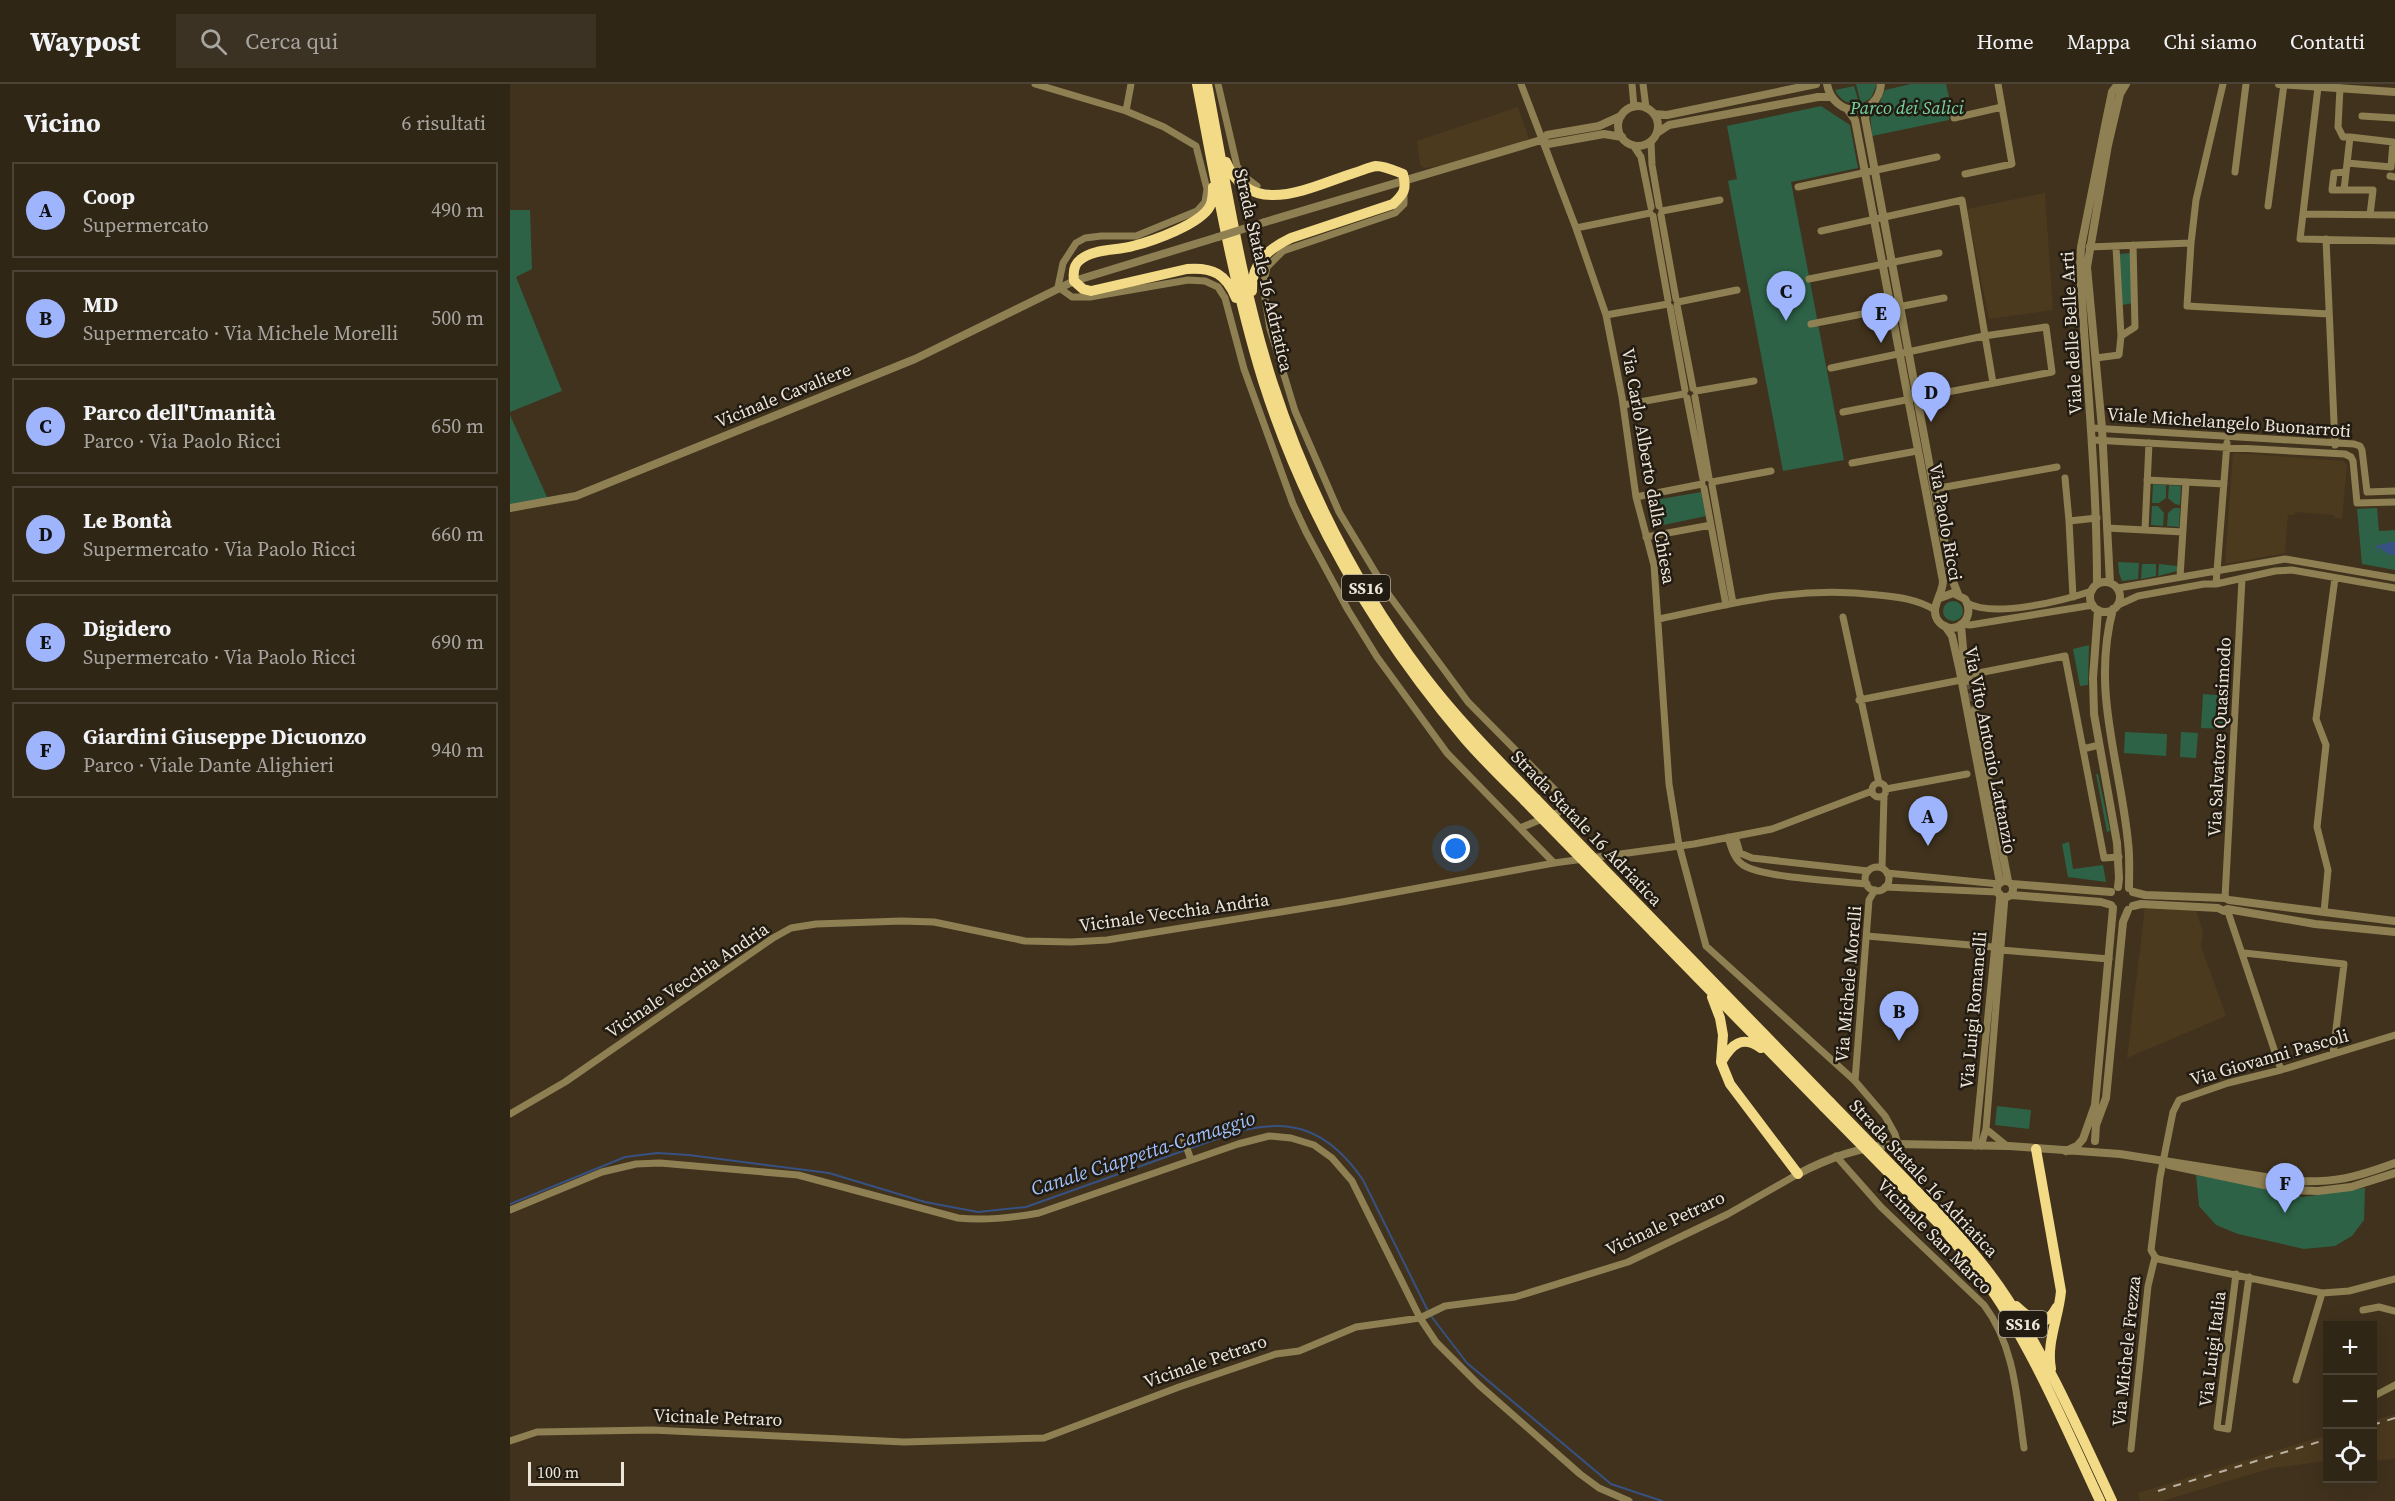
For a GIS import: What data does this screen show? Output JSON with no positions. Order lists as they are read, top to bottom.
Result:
{
  "streets": {
    "highway": ["Strada Statale 16 Adriatica", "SS16"],
    "street": [
      "Viale delle Belle Arti",
      "Vicinale Cavaliere",
      "Viale Michelangelo Buonarroti",
      "Via Carlo Alberto dalla Chiesa",
      "Via Paolo Ricci",
      "Via Salvatore Quasimodo",
      "Via Vito Antonio Lattanzio",
      "Vicinale Vecchia Andria",
      "Via Michele Morelli",
      "Via Luigi Romanelli",
      "Via Giovanni Pascoli",
      "Vicinale Petraro",
      "Vicinale San Marco",
      "Via Luigi Italia",
      "Via Michele Frezza"
    ]
  },
  "crossings": [
    ["Viale delle Belle Arti", "Viale Michelangelo Buonarroti"],
    ["Via Carlo Alberto dalla Chiesa", "Vicinale Vecchia Andria"],
    ["Via Carlo Alberto dalla Chiesa", "Via Michele Morelli"],
    ["Via Carlo Alberto dalla Chiesa", "Vicinale Petraro"],
    ["Via Paolo Ricci", "Via Vito Antonio Lattanzio"],
    ["Via Vito Antonio Lattanzio", "Via Luigi Romanelli"],
    ["Via Luigi Romanelli", "Vicinale Petraro"],
    ["Via Giovanni Pascoli", "Via Michele Frezza"],
    ["Vicinale Petraro", "Vicinale San Marco"]
  ],
  "water": ["Canale Ciappetta-Camaggio"],
  "parks": ["Parco dei Salici"],
  "scale_bar": "100 m",
  "page": {
    "header": "Waypost",
    "search": "Cerca qui",
    "nav": [
      "Home",
      "Mappa",
      "Chi siamo",
      "Contatti"
    ],
    "heading": ["Vicino", "6 risultati"],
    "list": [
      {
        "mark": "A",
        "name": "Coop",
        "note": "Supermercato",
        "value": "490 m"
      },
      {
        "mark": "B",
        "name": "MD",
        "note": "Supermercato · Via Michele Morelli",
        "value": "500 m"
      },
      {
        "mark": "C",
        "name": "Parco dell'Umanità",
        "note": "Parco · Via Paolo Ricci",
        "value": "650 m"
      },
      {
        "mark": "D",
        "name": "Le Bontà",
        "note": "Supermercato · Via Paolo Ricci",
        "value": "660 m"
      },
      {
        "mark": "E",
        "name": "Digidero",
        "note": "Supermercato · Via Paolo Ricci",
        "value": "690 m"
      },
      {
        "mark": "F",
        "name": "Giardini Giuseppe Dicuonzo",
        "note": "Parco · Viale Dante Alighieri",
        "value": "940 m"
      }
    ],
    "pins": [
      "C",
      "E",
      "D",
      "A",
      "B",
      "F"
    ],
    "map_buttons": ["+", "−"],
    "scale": "100 m"
  }
}
